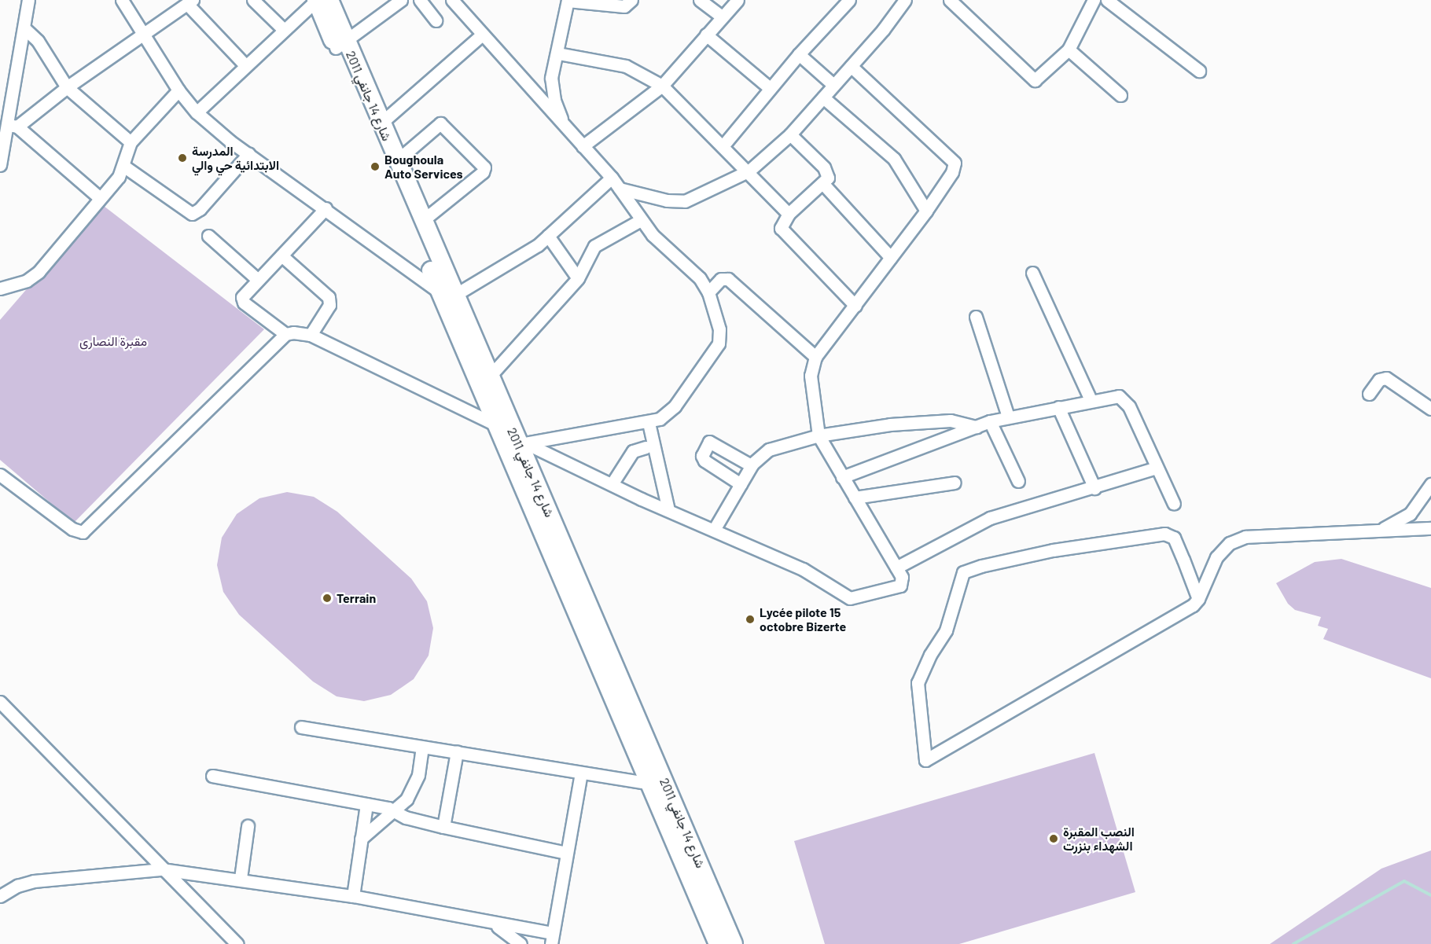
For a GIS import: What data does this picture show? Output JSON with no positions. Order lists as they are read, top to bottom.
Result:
{
  "streets": {
    "main road": ["شارع 14 جانفي 2011"]
  },
  "parks": ["مقبرة النصارى"],
  "places": [
    "المدرسة الابتدائية حي والي",
    "Boughoula Auto Services",
    "Terrain",
    "Lycée pilote 15 octobre Bizerte",
    "النصب المقبرة الشهداء بنزرت"
  ]
}
